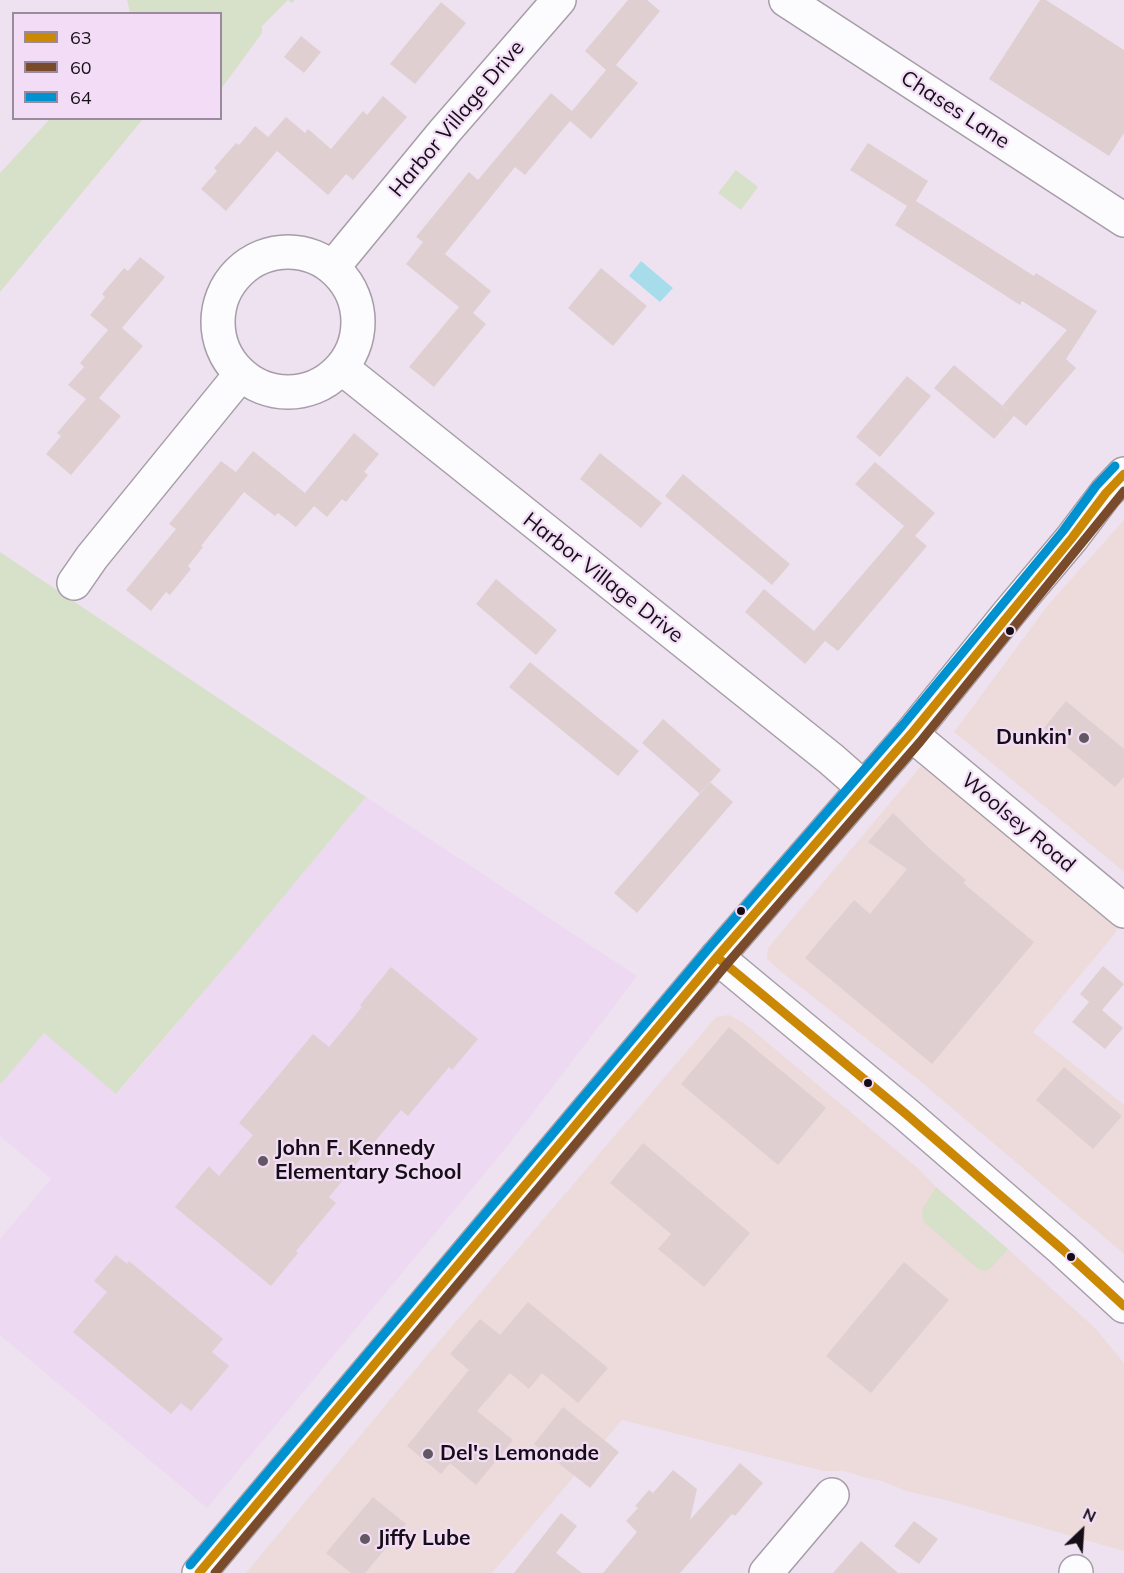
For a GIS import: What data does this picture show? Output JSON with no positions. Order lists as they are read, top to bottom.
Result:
{
  "streets": {
    "main road": ["Chases Lane", "Harbor Village Drive", "Woolsey Road"]
  },
  "places": [
    "Dunkin'",
    "John F. Kennedy Elementary School",
    "Del's Lemonade",
    "Jiffy Lube"
  ],
  "lines": ["transit line 64", "transit line 63", "transit line 60"],
  "legend": ["63", "60", "64"],
  "north": "top right"
}
